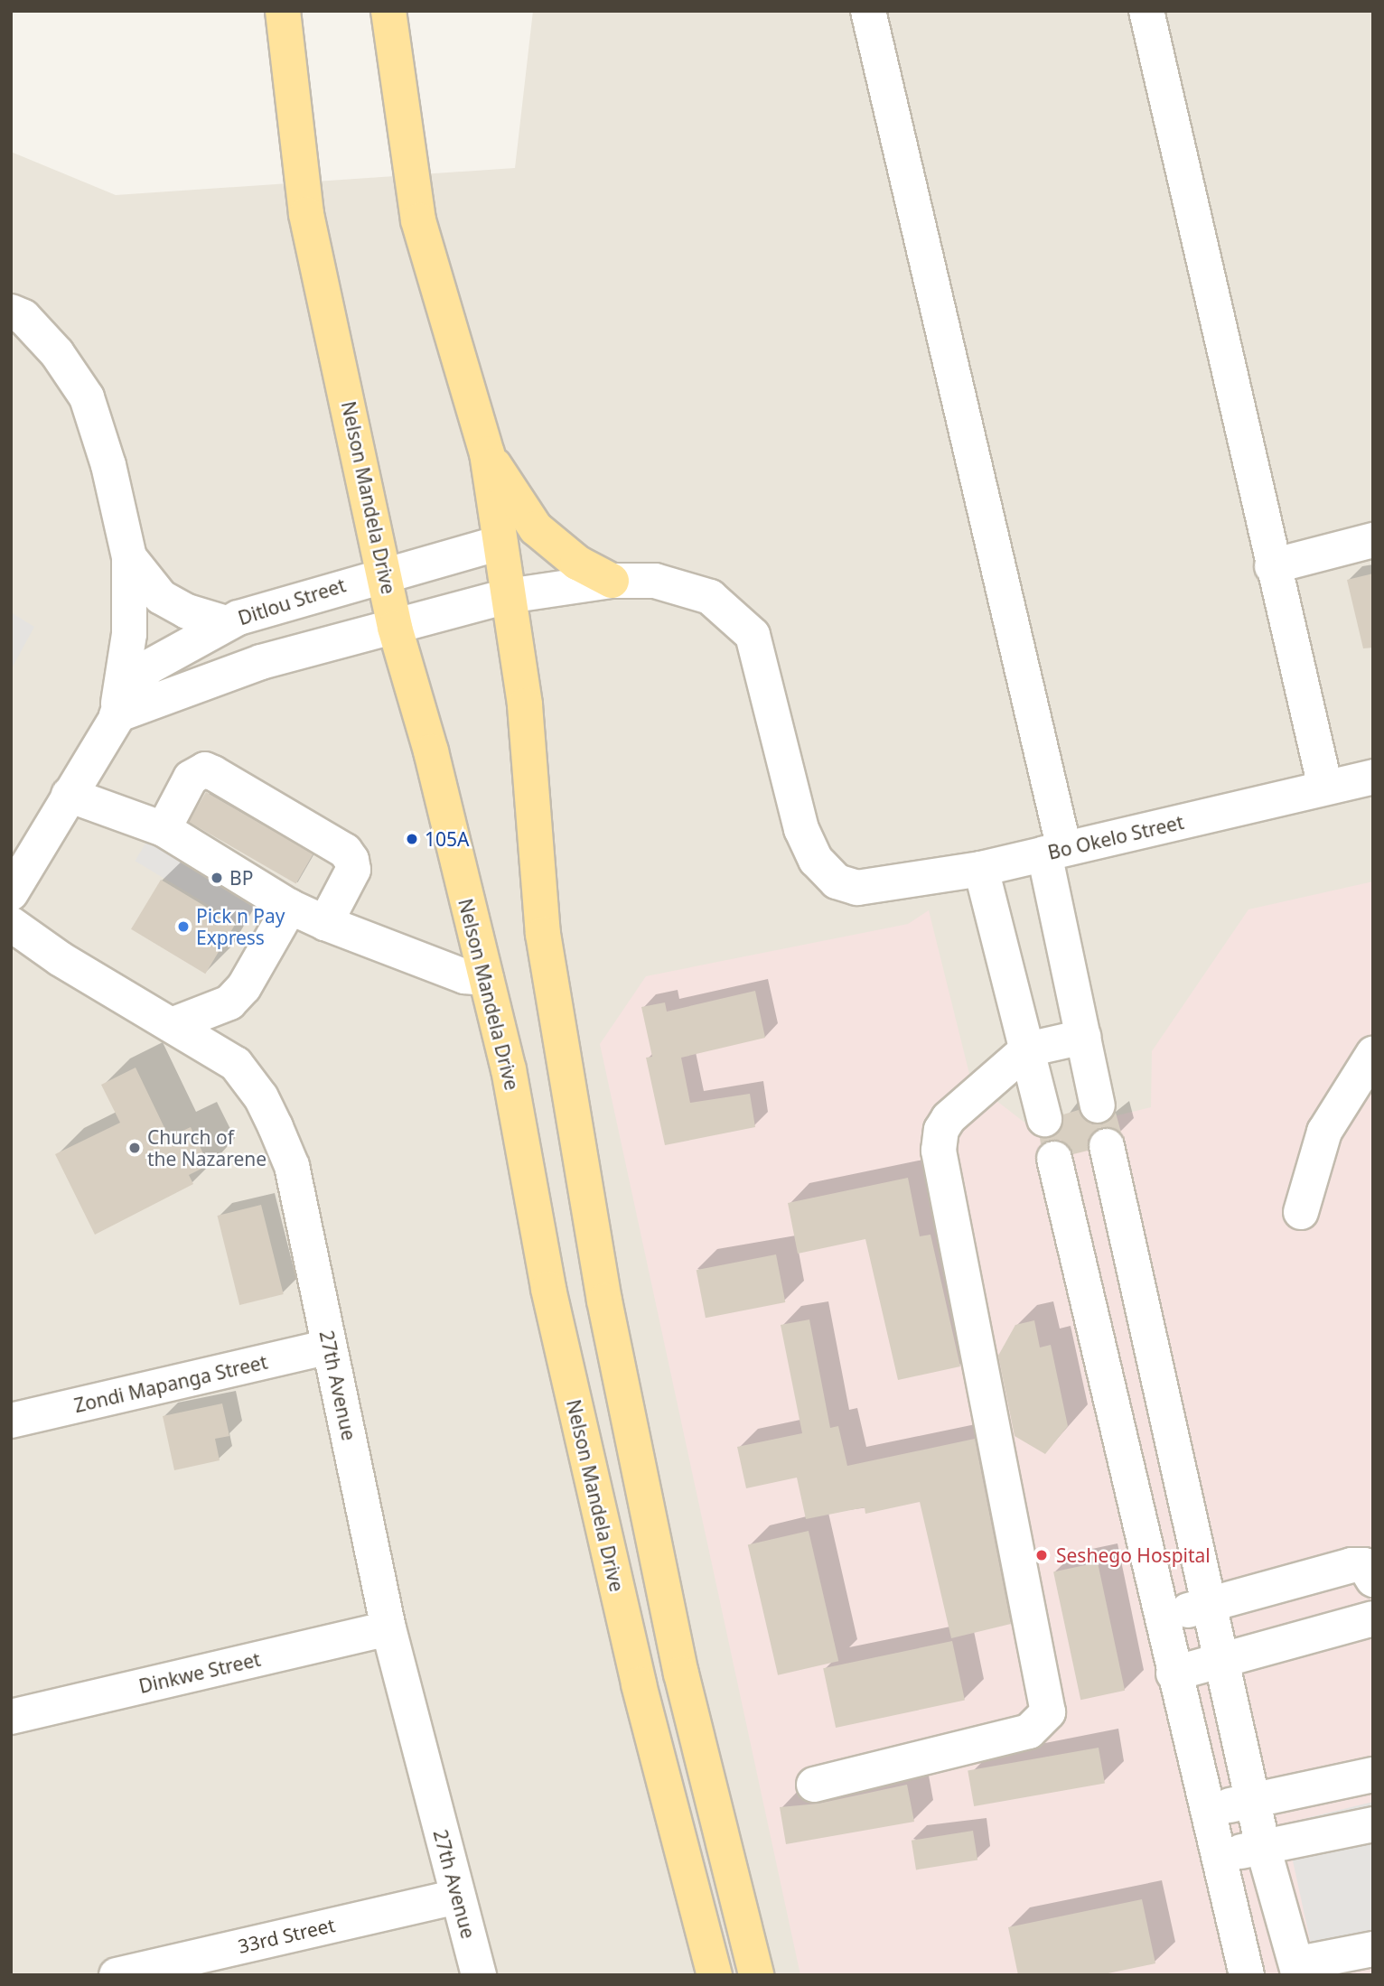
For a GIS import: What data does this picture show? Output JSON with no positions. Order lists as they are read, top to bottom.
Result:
{
  "streets": {
    "main road": ["Nelson Mandela Drive"],
    "street": [
      "Ditlou Street",
      "Bo Okelo Street",
      "Zondi Mapanga Street",
      "27th Avenue",
      "Dinkwe Street",
      "33rd Street"
    ]
  },
  "crossings": [
    ["Nelson Mandela Drive", "Ditlou Street"],
    ["Zondi Mapanga Street", "27th Avenue"],
    ["27th Avenue", "Dinkwe Street"],
    ["27th Avenue", "33rd Street"]
  ],
  "places": [
    "105A",
    "BP",
    "Pick n Pay Express",
    "Church of the Nazarene",
    "Seshego Hospital"
  ]
}
